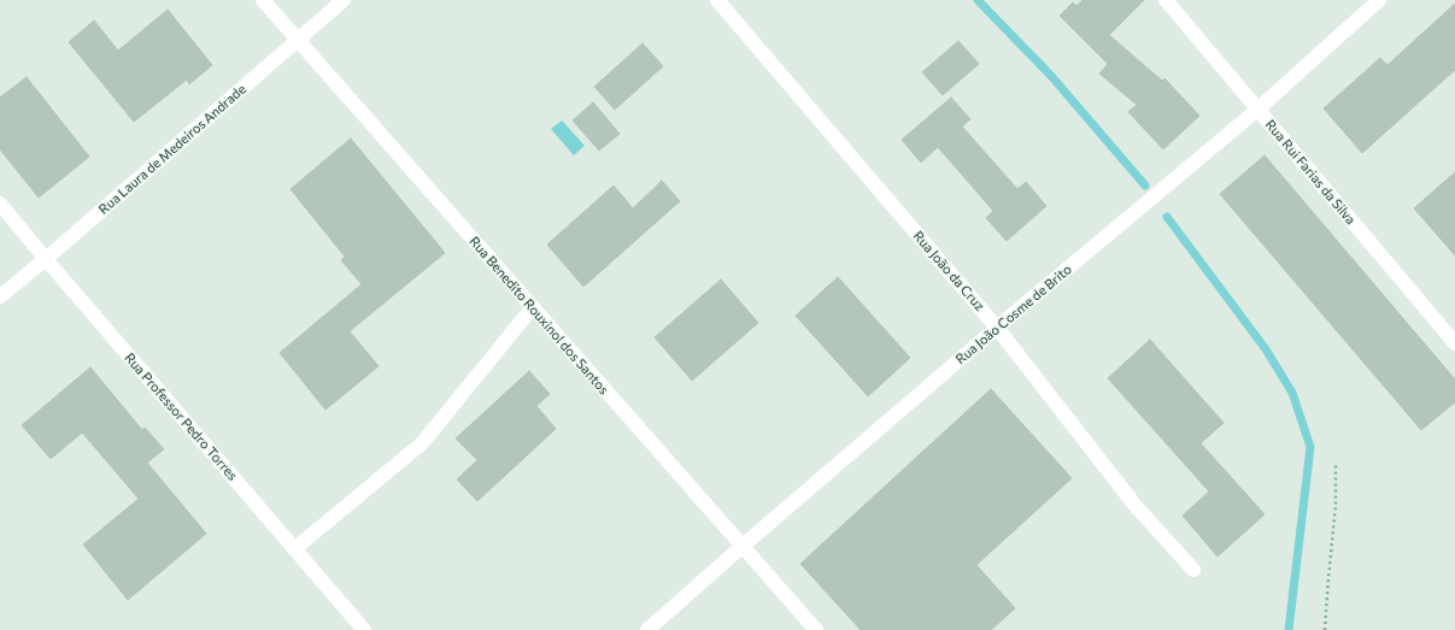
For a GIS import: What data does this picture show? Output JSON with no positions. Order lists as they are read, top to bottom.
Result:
{
  "streets": {
    "street": [
      "Rua Laura de Medeiros Andrade",
      "Rua Rui Farias da Silva",
      "Rua João da Cruz",
      "Rua João Cosme de Brito",
      "Rua Benedito Rouxinol dos Santos",
      "Rua Professor Pedro Torres"
    ]
  },
  "crossings": [
    ["Rua Laura de Medeiros Andrade", "Rua Benedito Rouxinol dos Santos"],
    ["Rua Laura de Medeiros Andrade", "Rua Professor Pedro Torres"],
    ["Rua Rui Farias da Silva", "Rua João Cosme de Brito"],
    ["Rua João da Cruz", "Rua João Cosme de Brito"],
    ["Rua João Cosme de Brito", "Rua Benedito Rouxinol dos Santos"]
  ]
}
